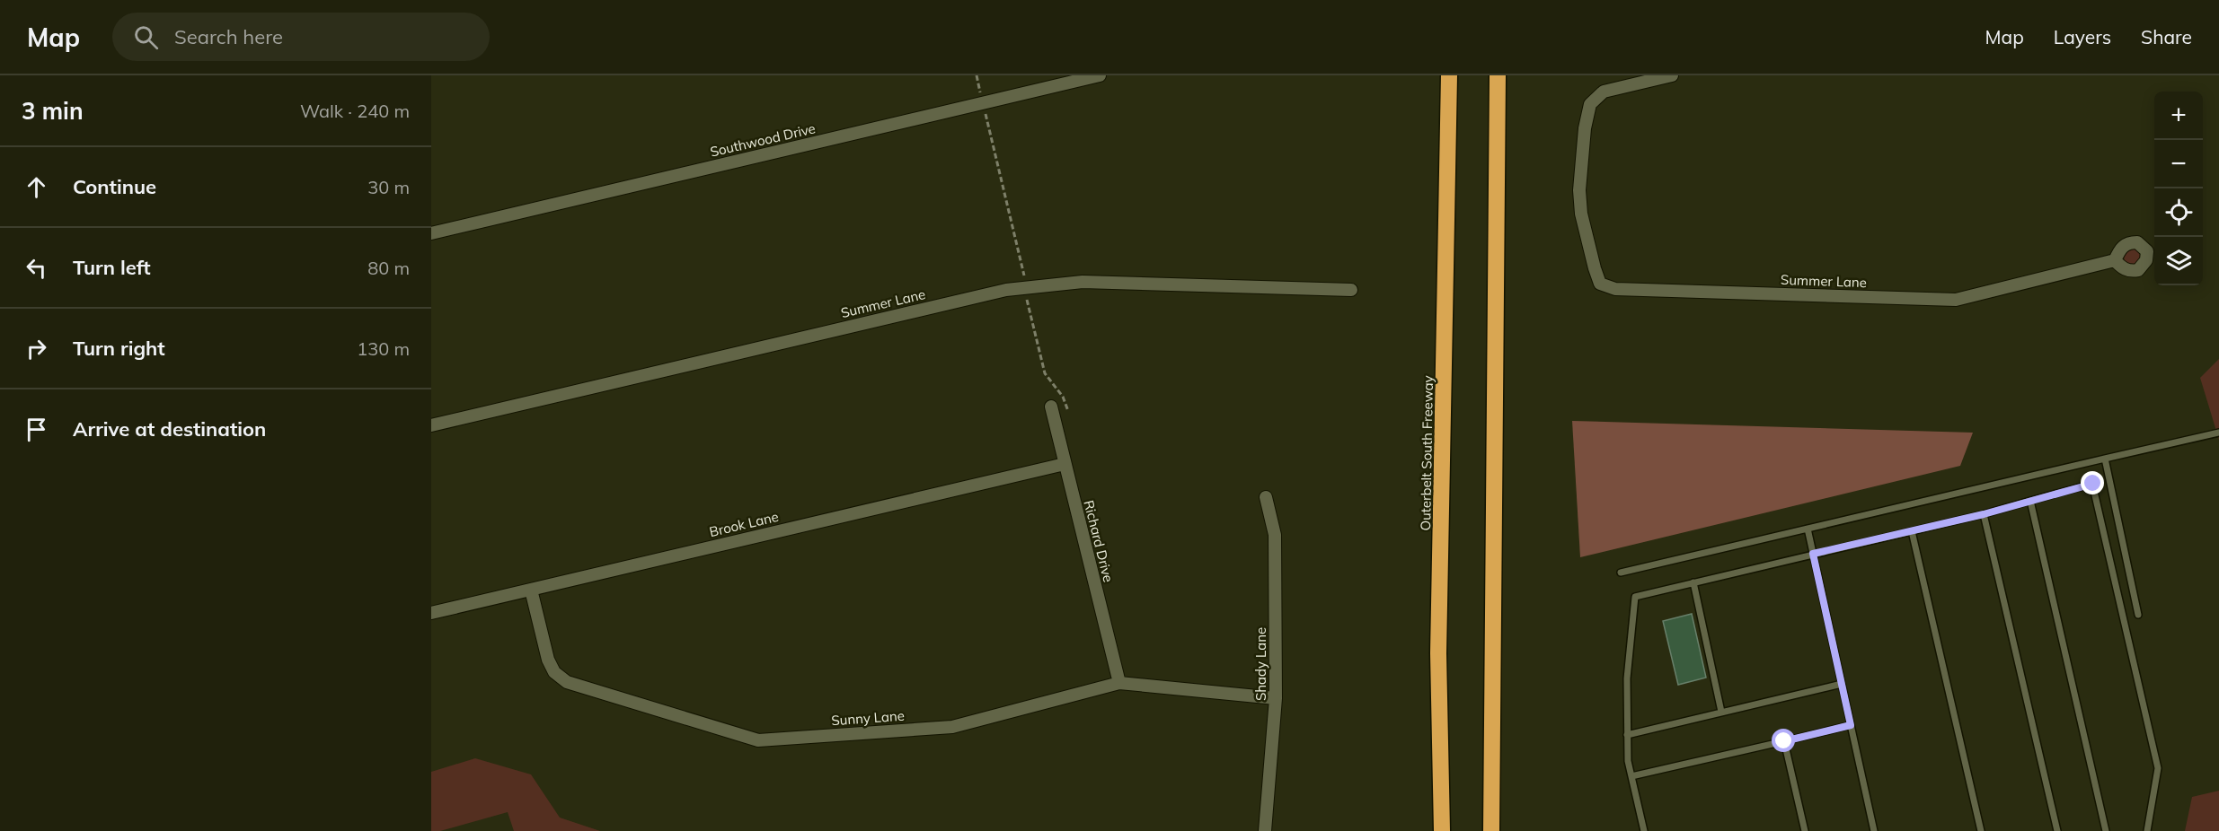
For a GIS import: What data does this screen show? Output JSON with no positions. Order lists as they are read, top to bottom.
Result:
{
  "streets": {
    "highway": ["Outerbelt South Freeway"],
    "street": [
      "Southwood Drive",
      "Summer Lane",
      "Brook Lane",
      "Richard Drive",
      "Shady Lane",
      "Sunny Lane"
    ]
  },
  "crossings": [
    ["Brook Lane", "Richard Drive"],
    ["Brook Lane", "Sunny Lane"],
    ["Richard Drive", "Sunny Lane"],
    ["Shady Lane", "Sunny Lane"]
  ],
  "page": {
    "header": "Map",
    "search": "Search here",
    "nav": ["Map", "Layers", "Share"],
    "heading": ["3 min", "Walk · 240 m"],
    "map_buttons": ["+", "−"],
    "list": [
      ["Continue", "30 m"],
      ["Turn left", "80 m"],
      ["Turn right", "130 m"],
      "Arrive at destination"
    ]
  }
}
